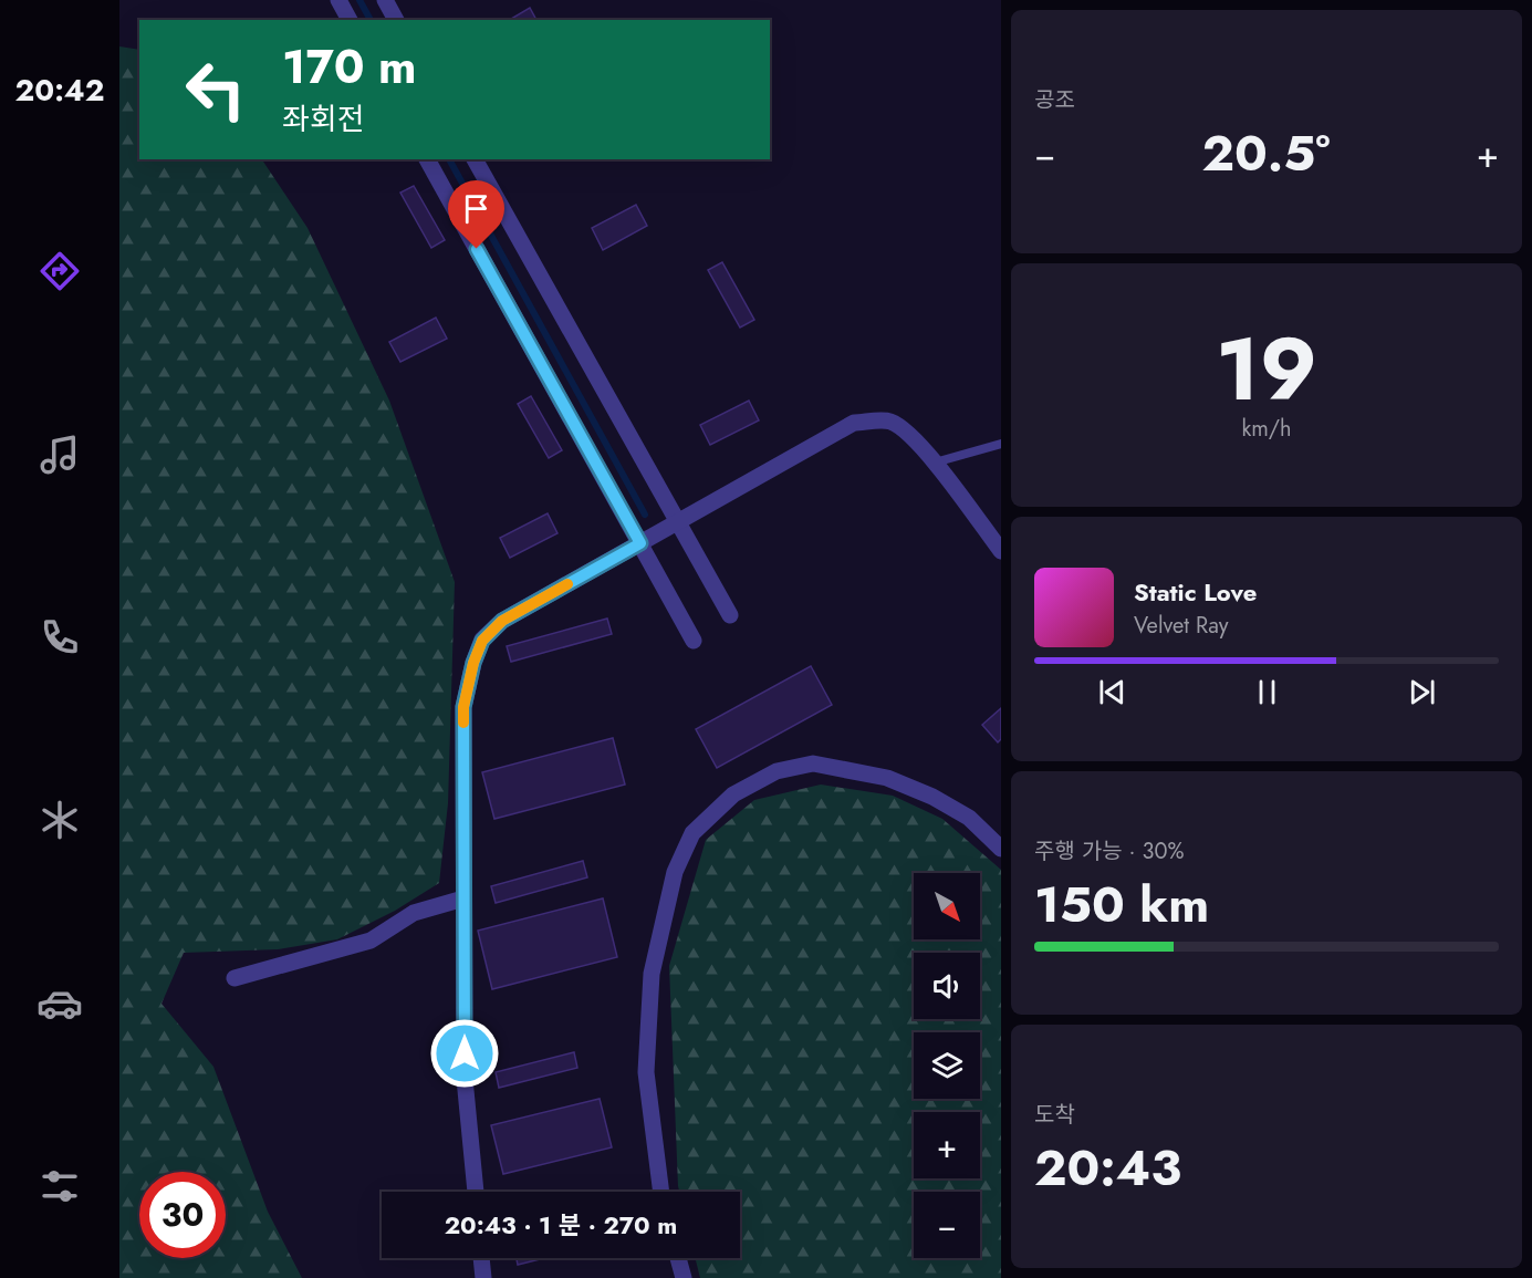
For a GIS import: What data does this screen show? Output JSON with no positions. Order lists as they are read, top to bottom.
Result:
{
  "north": "bottom right",
  "page": {
    "tabs": "20:42",
    "tile": [
      "공조",
      ["19", "km/h"],
      ["주행 가능 · 30%", "150 km"],
      ["도착", "20:43"]
    ],
    "turn": ["170 m", "좌회전"],
    "heat": ["−", "20.5°", "+"],
    "song": ["Static Love", "Velvet Ray"],
    "map_buttons": ["+", "−"],
    "limit": "30",
    "trip": "20:43 · 1 분 · 270 m"
  }
}
